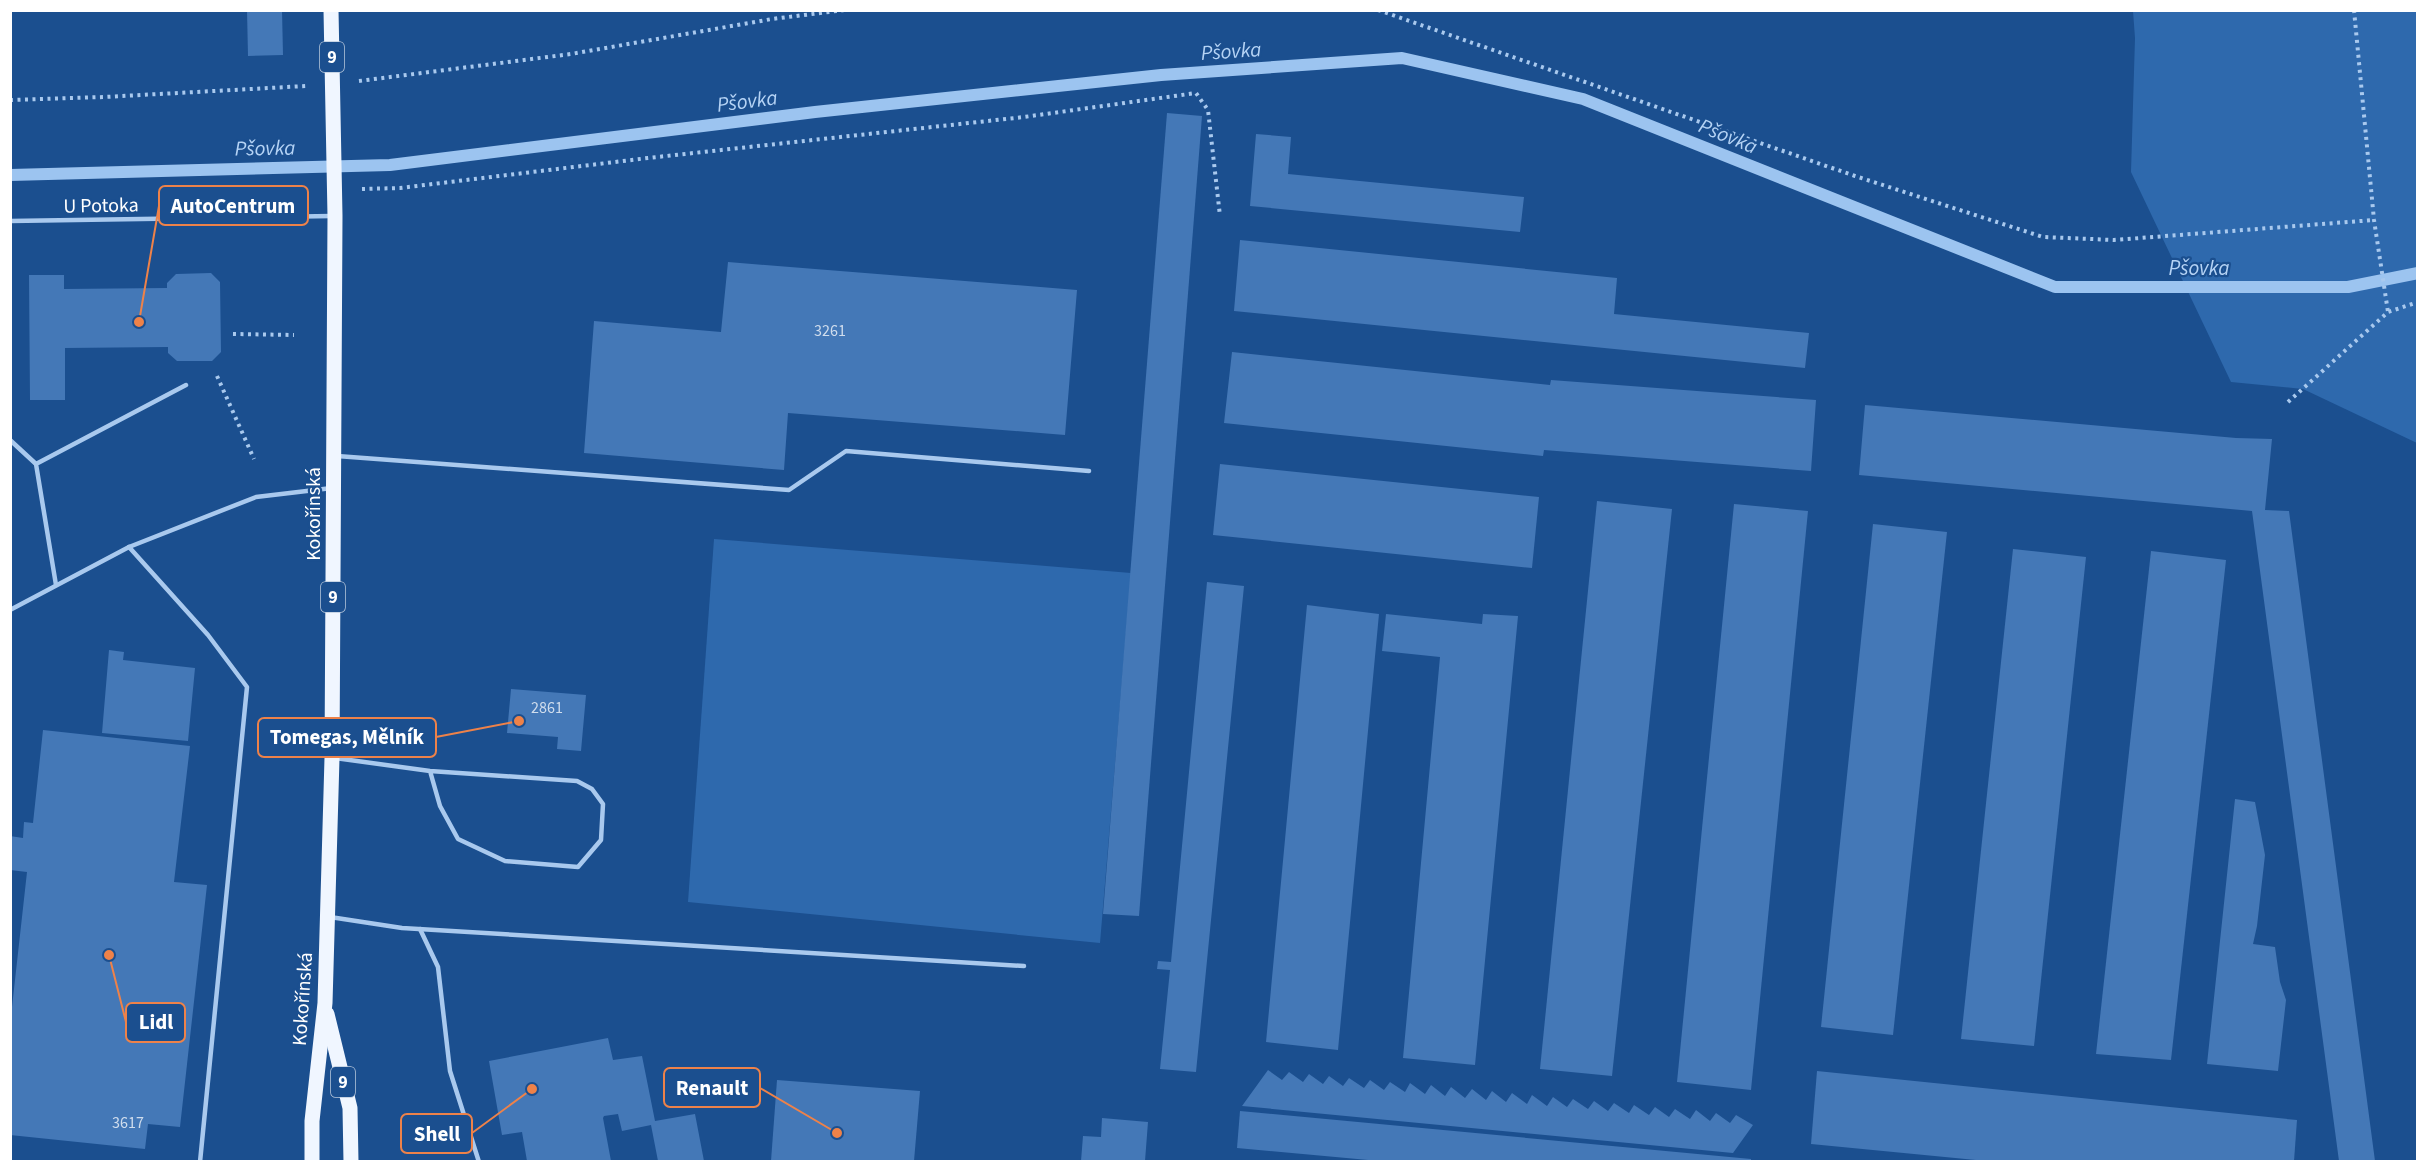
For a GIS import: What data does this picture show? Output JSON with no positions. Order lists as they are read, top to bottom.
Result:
{
  "streets": {
    "main road": ["9", "Kokořínská"],
    "lane": ["U Potoka"]
  },
  "crossings": [
    ["9", "Kokořínská"],
    ["U Potoka", "Kokořínská"]
  ],
  "water": ["Pšovka"],
  "places": [
    "AutoCentrum",
    "Tomegas, Mělník",
    "Lidl",
    "Shell",
    "Renault"
  ],
  "house_numbers": ["3261", "2861", "3617"]
}
